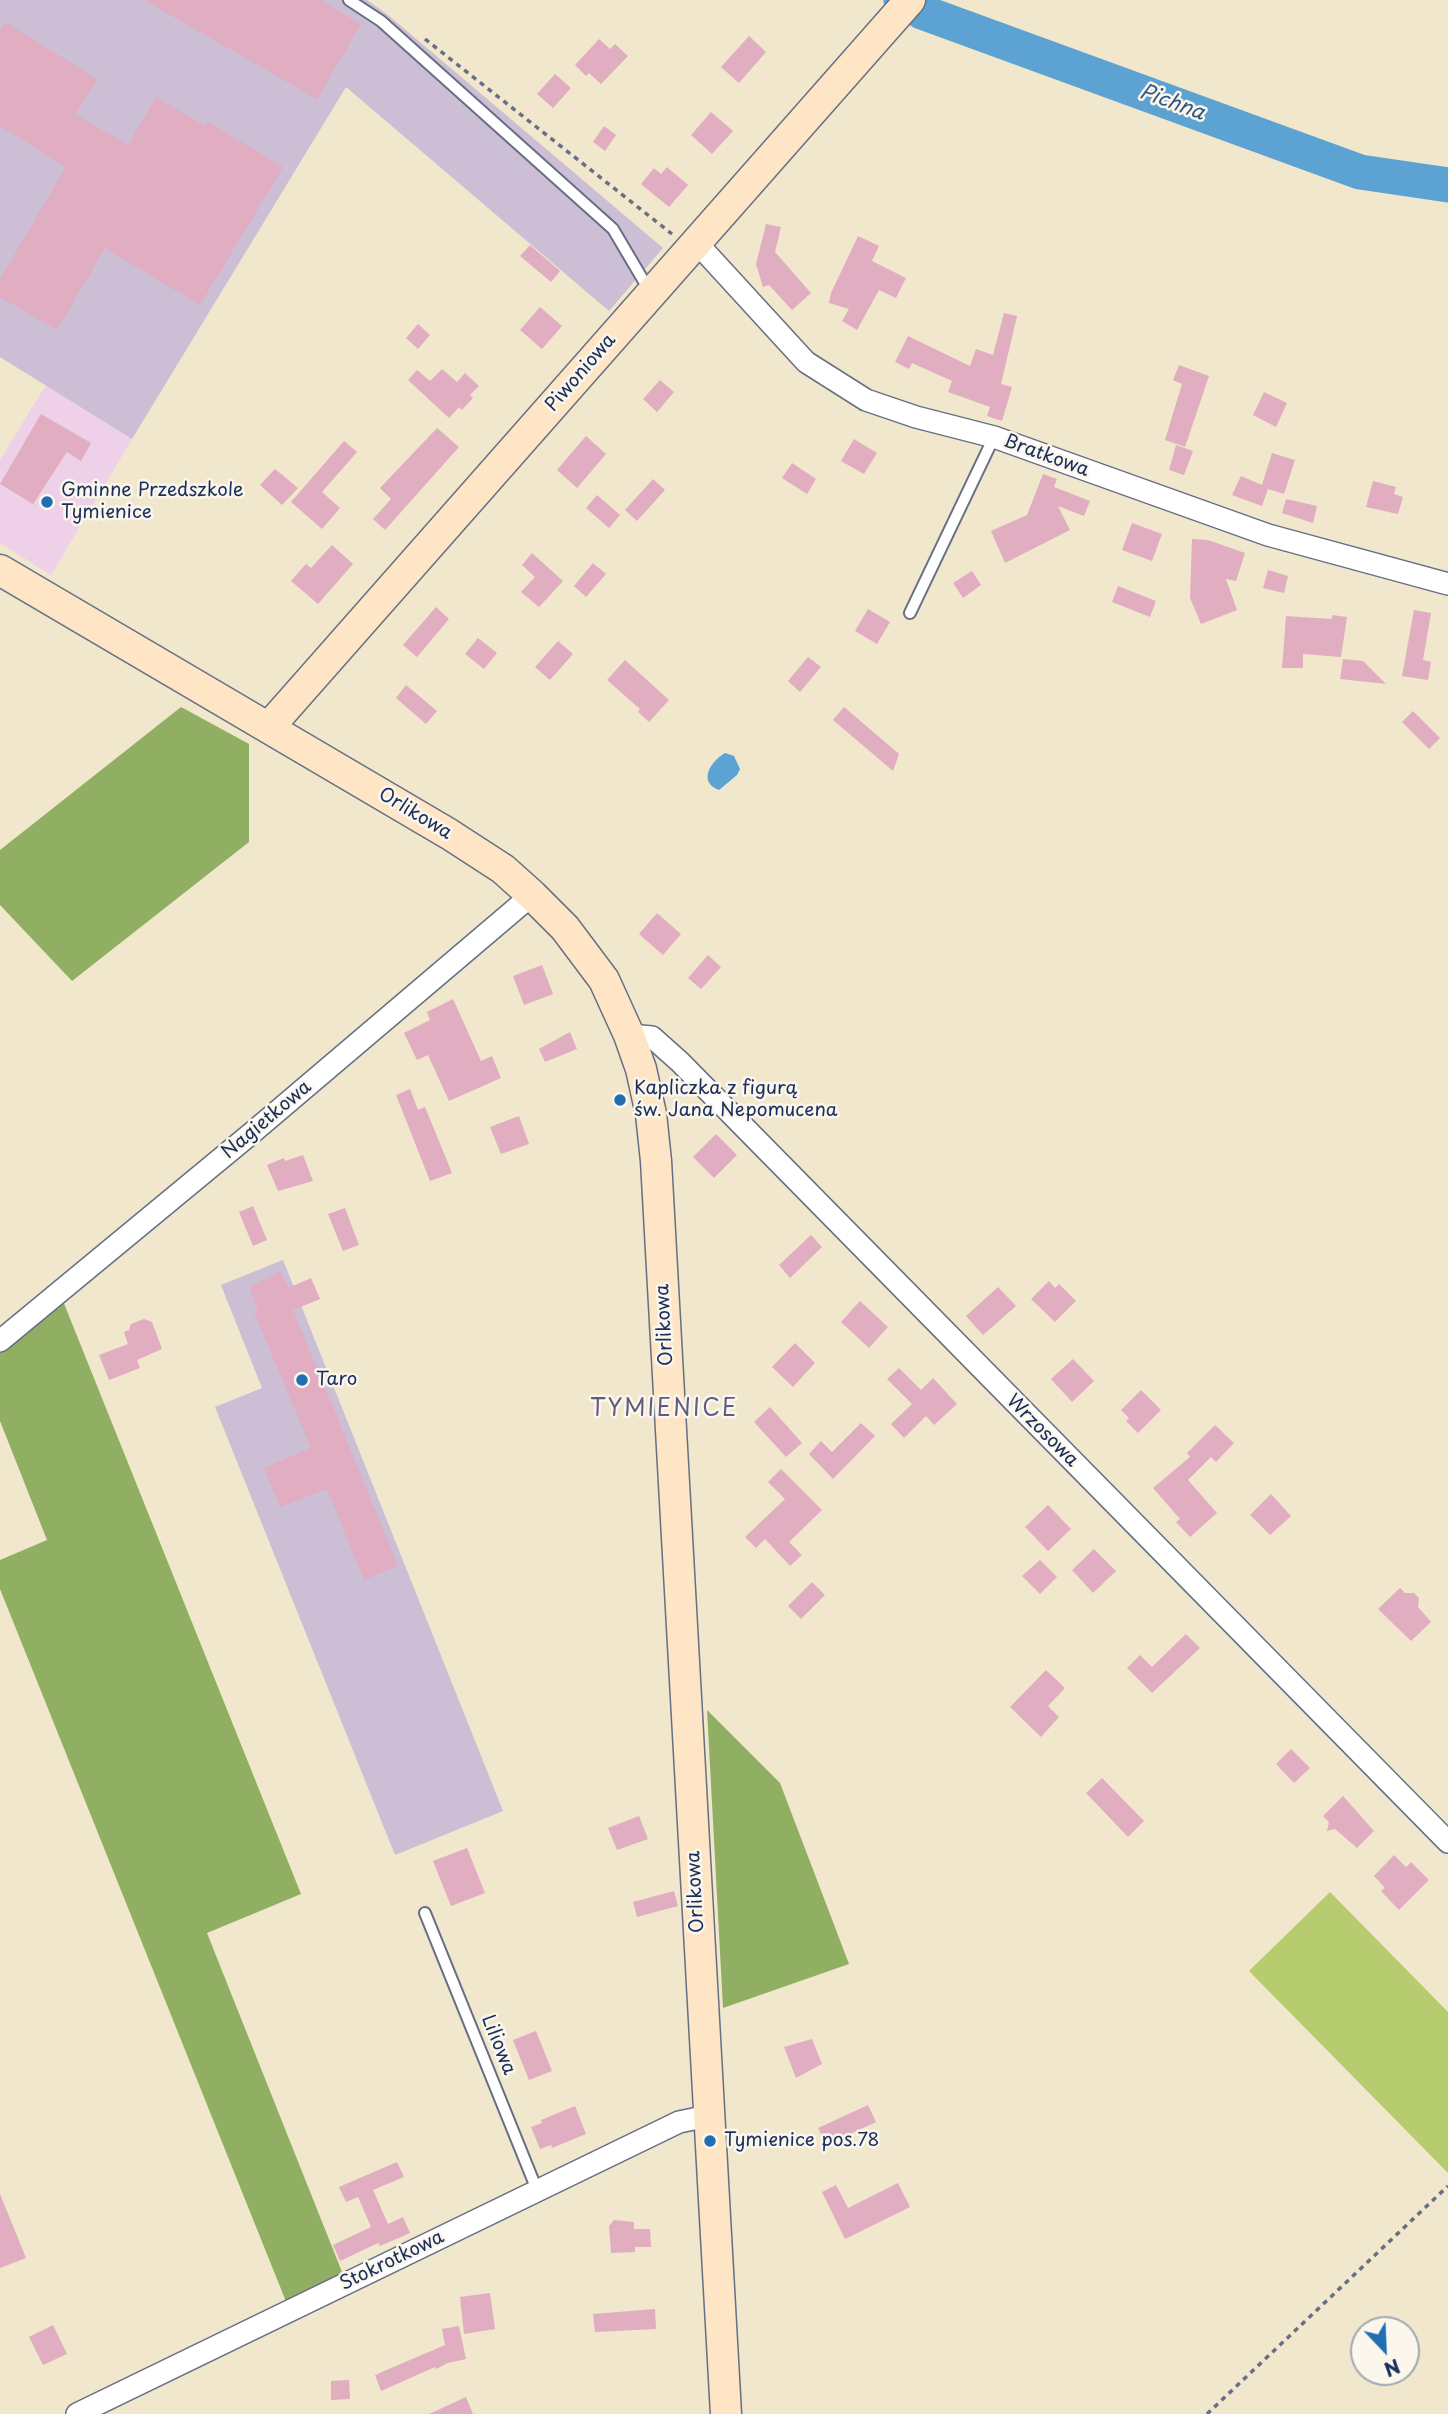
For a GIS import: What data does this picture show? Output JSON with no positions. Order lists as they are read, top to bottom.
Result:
{
  "streets": {
    "street": [
      "Piwoniowa",
      "Bratkowa",
      "Orlikowa",
      "Nagietkowa",
      "Wrzosowa",
      "Stokrotkowa"
    ],
    "lane": ["Liliowa"]
  },
  "crossings": [
    ["Piwoniowa", "Bratkowa"],
    ["Piwoniowa", "Orlikowa"],
    ["Orlikowa", "Nagietkowa"],
    ["Orlikowa", "Wrzosowa"],
    ["Orlikowa", "Stokrotkowa"],
    ["Liliowa", "Stokrotkowa"]
  ],
  "districts": ["TYMIENICE"],
  "water": ["Pichna"],
  "places": [
    "Gminne Przedszkole Tymienice",
    "Kapliczka z figurą św. Jana Nepomucena",
    "Taro",
    "Tymienice pos.78"
  ],
  "north": "bottom right"
}
